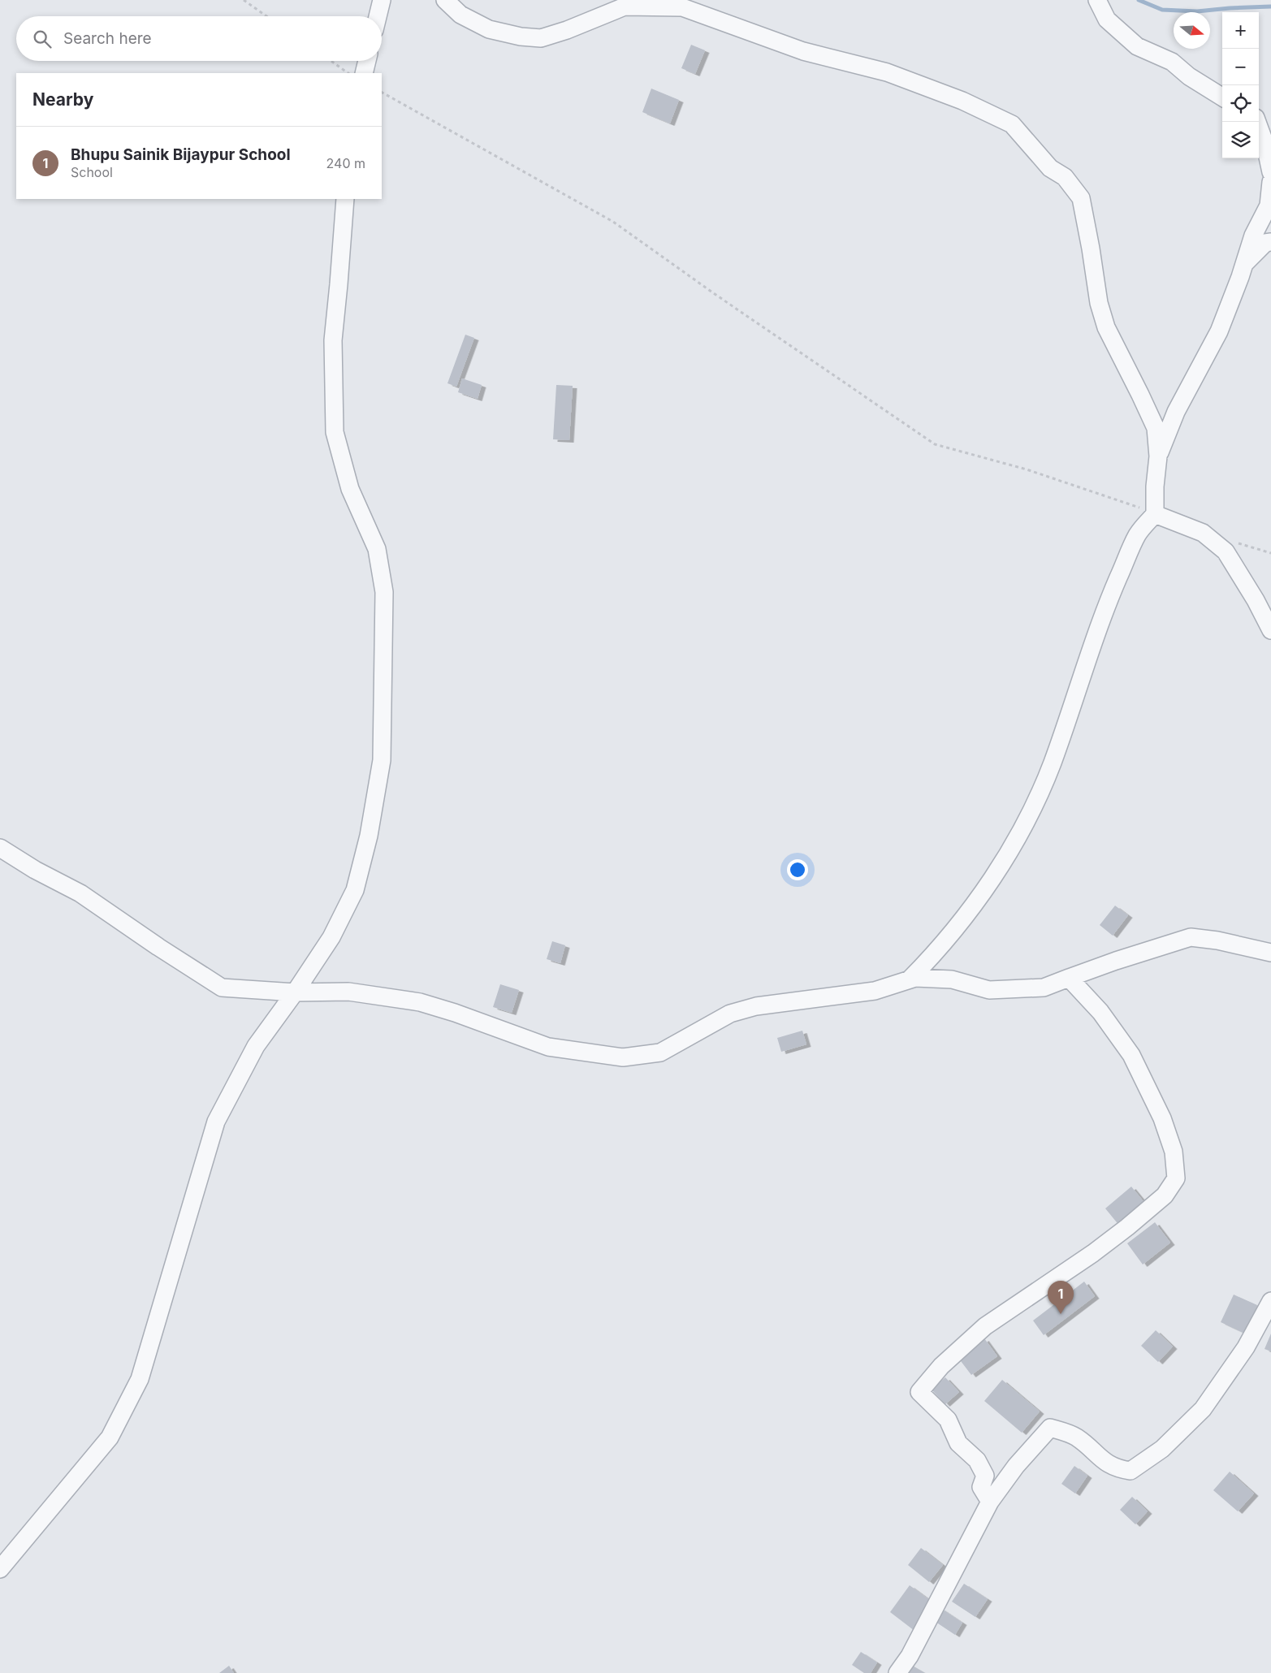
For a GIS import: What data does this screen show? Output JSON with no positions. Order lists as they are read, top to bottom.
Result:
{
  "north": "right",
  "page": {
    "map_buttons": ["+", "−"],
    "search": "Search here",
    "heading": "Nearby",
    "list": [
      {
        "mark": "1",
        "name": "Bhupu Sainik Bijaypur School",
        "note": "School",
        "value": "240 m"
      }
    ],
    "pins": "1"
  }
}
